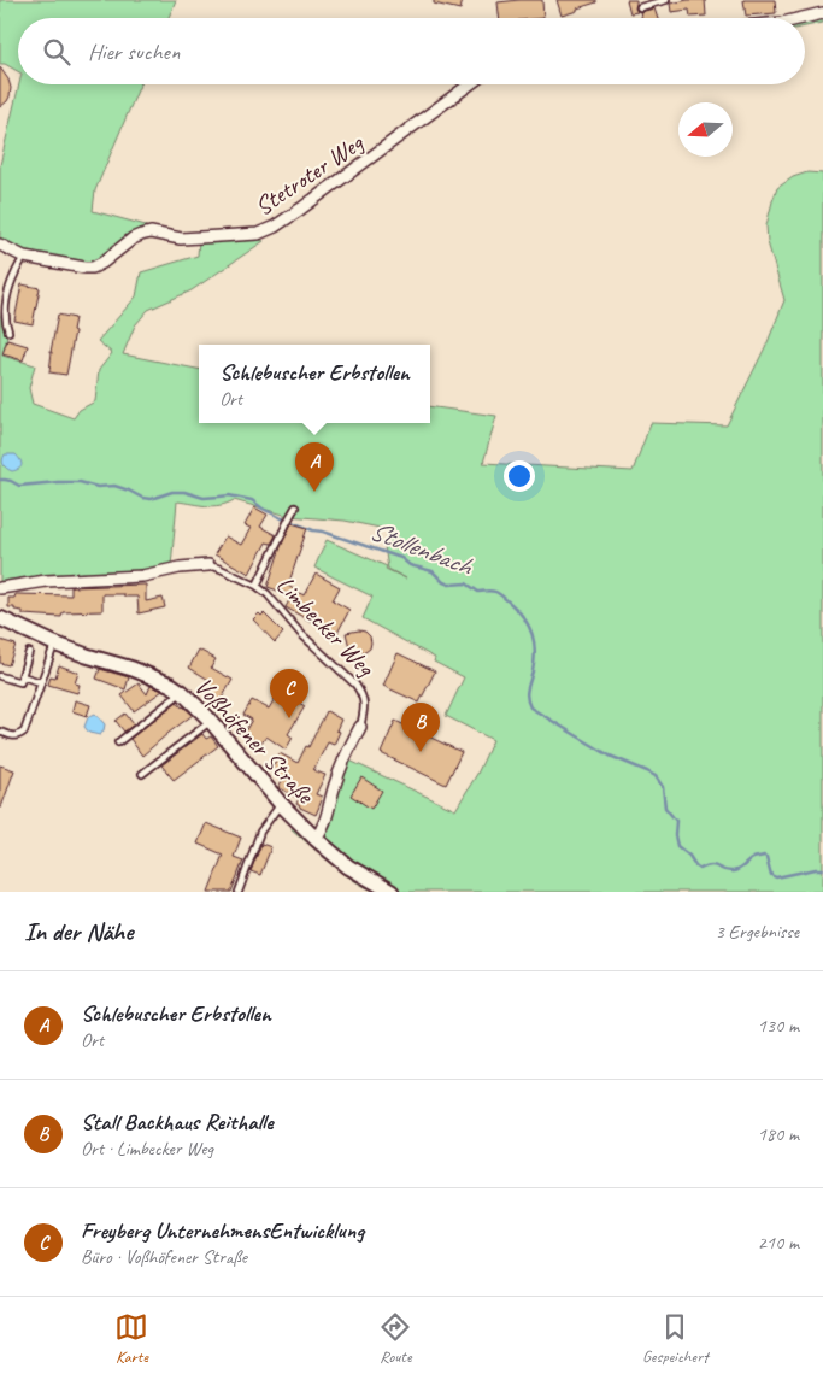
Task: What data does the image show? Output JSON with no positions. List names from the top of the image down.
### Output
{
  "streets": {
    "street": ["Stetroter Weg", "Limbecker Weg", "Voßhöfener Straße"]
  },
  "crossings": [
    ["Limbecker Weg", "Voßhöfener Straße"]
  ],
  "water": ["Stollenbach"],
  "north": "left",
  "page": {
    "search": "Hier suchen",
    "popup": ["Schlebuscher Erbstollen", "Ort"],
    "pins": ["A", "C", "B"],
    "heading": ["In der Nähe", "3 Ergebnisse"],
    "list": [
      {
        "mark": "A",
        "name": "Schlebuscher Erbstollen",
        "note": "Ort",
        "value": "130 m"
      },
      {
        "mark": "B",
        "name": "Stall Backhaus Reithalle",
        "note": "Ort · Limbecker Weg",
        "value": "180 m"
      },
      {
        "mark": "C",
        "name": "Freyberg UnternehmensEntwicklung",
        "note": "Büro · Voßhöfener Straße",
        "value": "210 m"
      }
    ],
    "nav": ["Karte", "Route", "Gespeichert"]
  }
}
